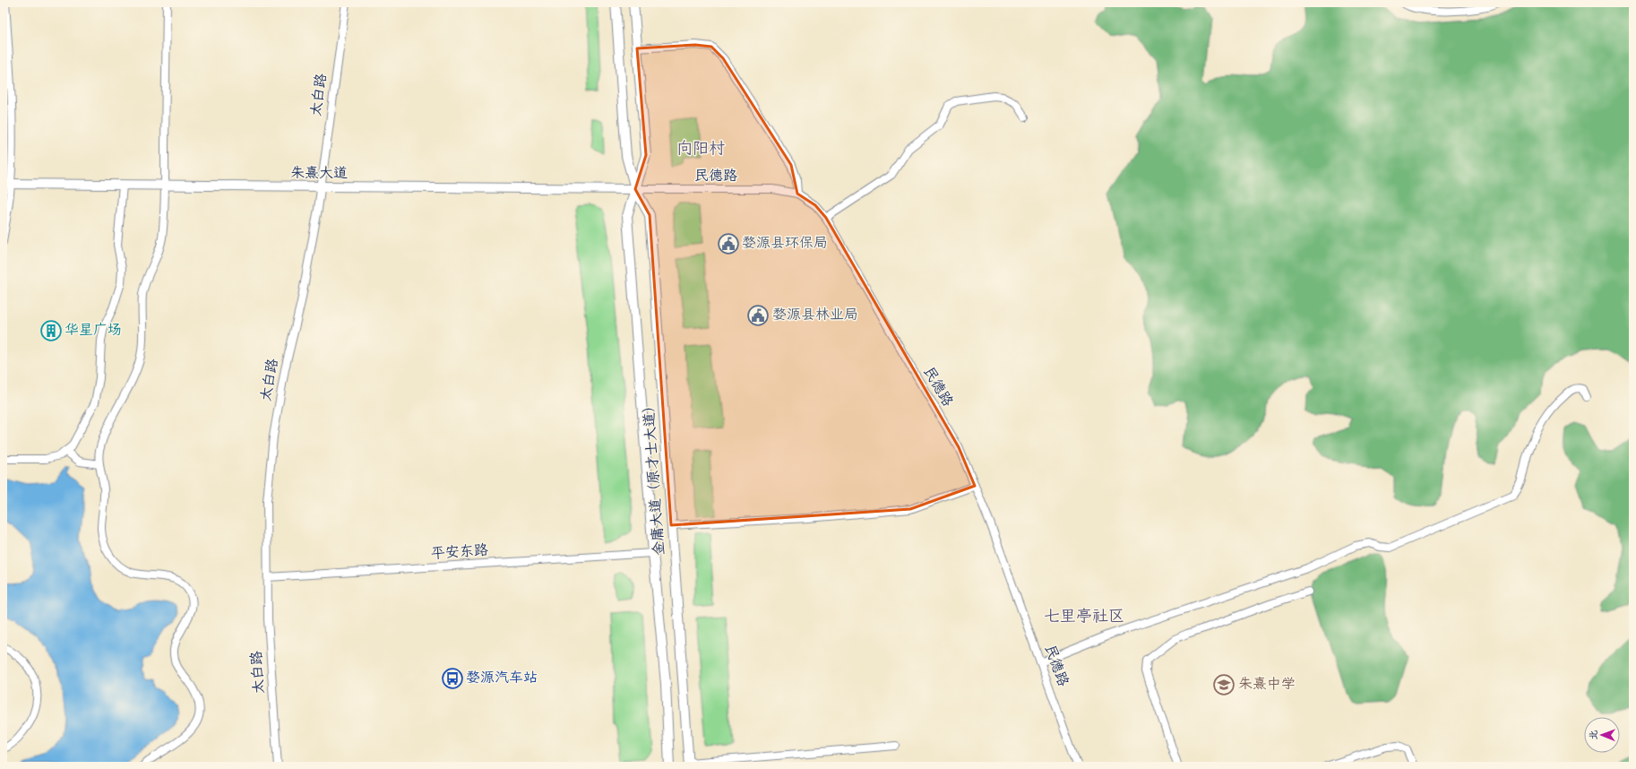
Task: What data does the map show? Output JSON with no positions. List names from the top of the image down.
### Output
{
  "streets": {
    "main road": ["朱熹大道", "金庸大道（原才士大道）"],
    "street": ["太白路", "民德路", "平安东路"]
  },
  "crossings": [
    ["太白路", "朱熹大道"],
    ["太白路", "平安东路"],
    ["朱熹大道", "民德路"],
    ["朱熹大道", "金庸大道（原才士大道）"],
    ["民德路", "金庸大道（原才士大道）"],
    ["金庸大道（原才士大道）", "平安东路"]
  ],
  "districts": ["向阳村", "七里亭社区"],
  "places": {
    "public building": ["婺源县环保局", "婺源县林业局"],
    "building": ["华星广场"],
    "bus stop": ["婺源汽车站"],
    "school or university": ["朱熹中学"]
  },
  "north": "left"
}
